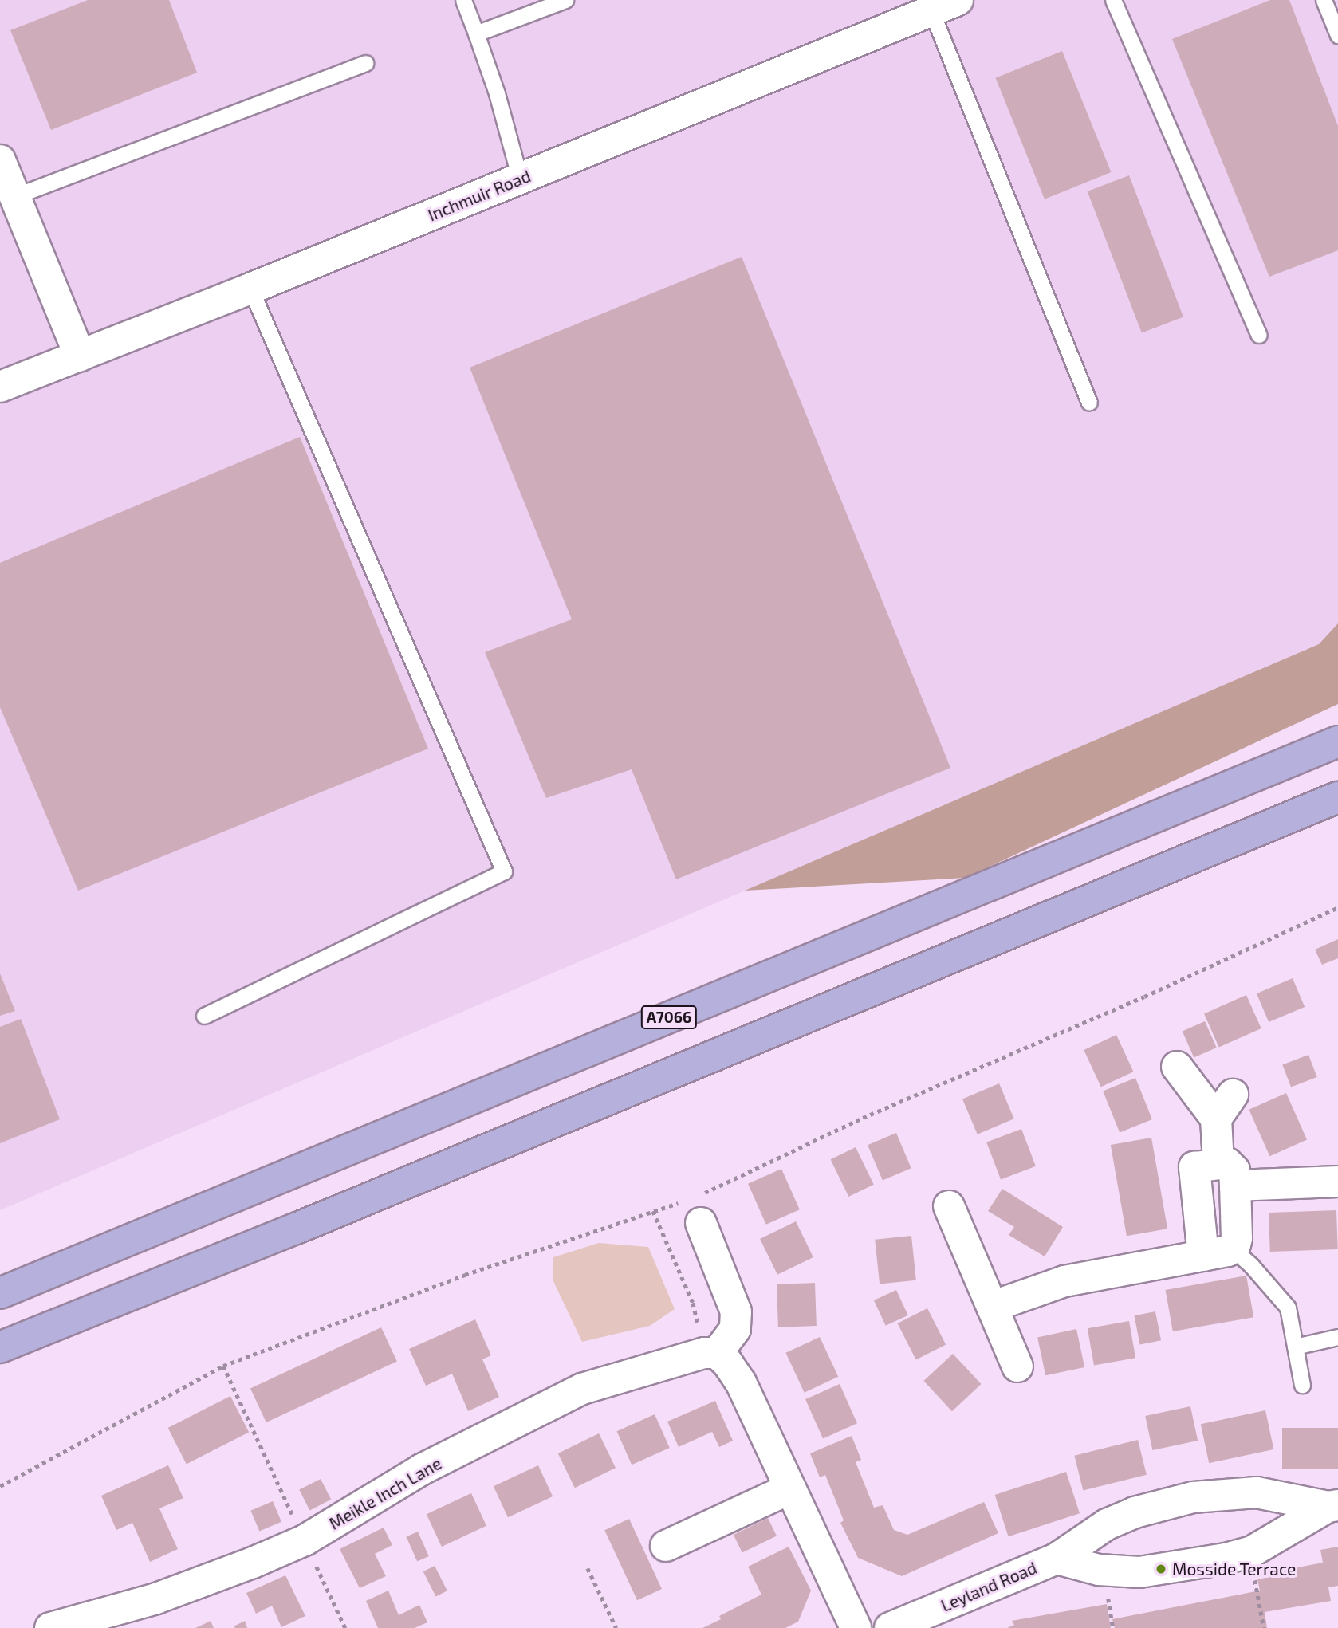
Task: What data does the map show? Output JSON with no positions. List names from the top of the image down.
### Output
{
  "streets": {
    "main road": ["A7066"],
    "street": ["Inchmuir Road", "Meikle Inch Lane", "Leyland Road"]
  },
  "places": ["Mosside Terrace"]
}
